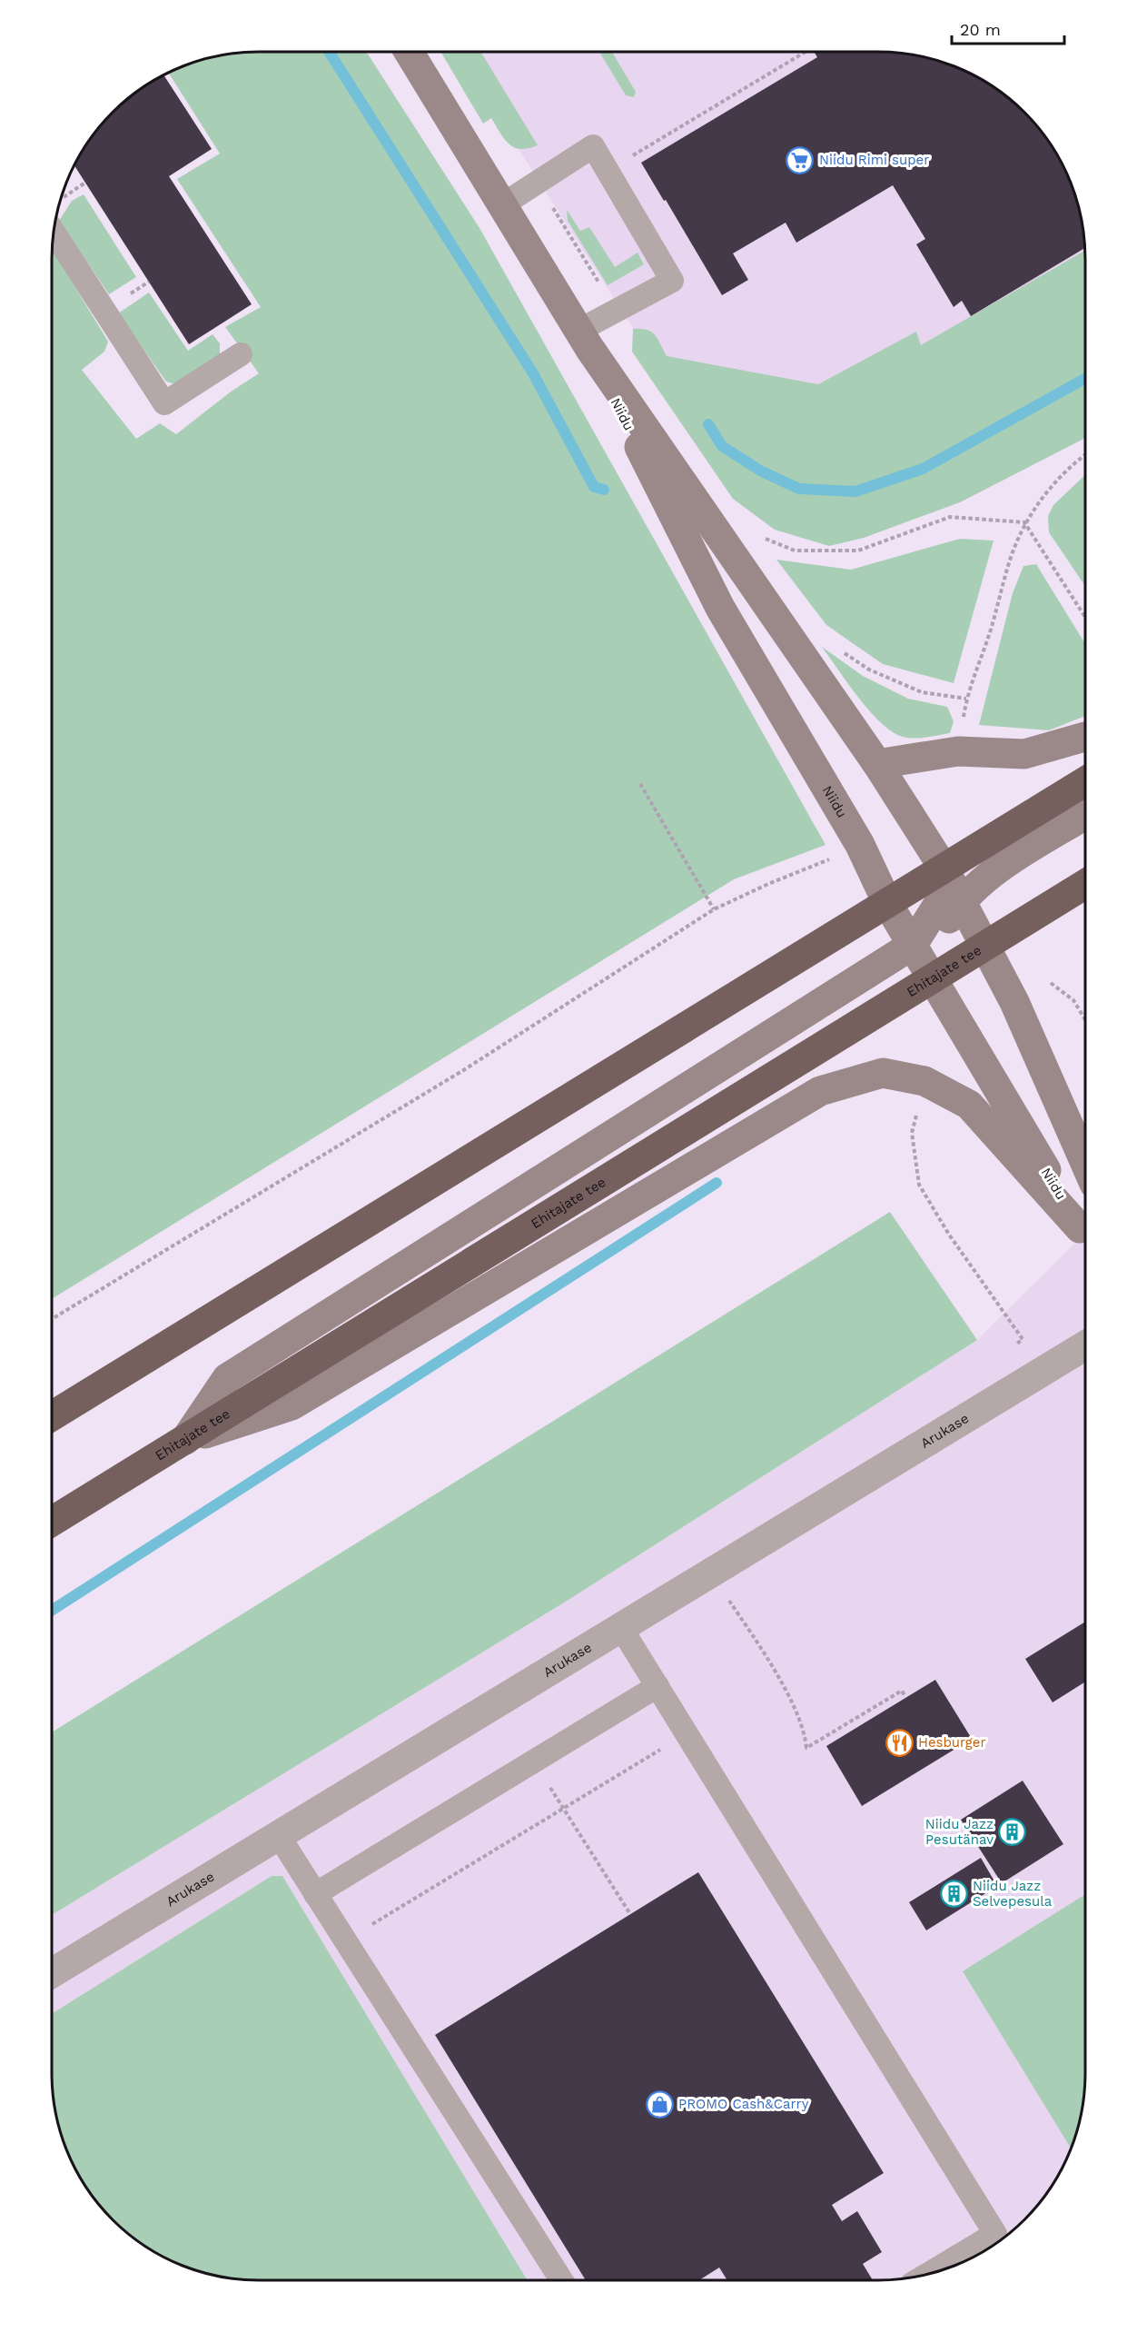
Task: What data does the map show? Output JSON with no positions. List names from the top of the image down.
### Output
{
  "streets": {
    "highway": ["Ehitajate tee"],
    "street": ["Niidu", "Arukase"]
  },
  "crossings": [
    ["Niidu", "Ehitajate tee"]
  ],
  "places": {
    "supermarket": ["Niidu Rimi super"],
    "restaurant": ["Hesburger"],
    "building": ["Niidu Jazz Pesutänav", "Niidu Jazz Selvepesula"],
    "shop": ["PROMO Cash&Carry"]
  },
  "scale_bar": "20 m"
}
